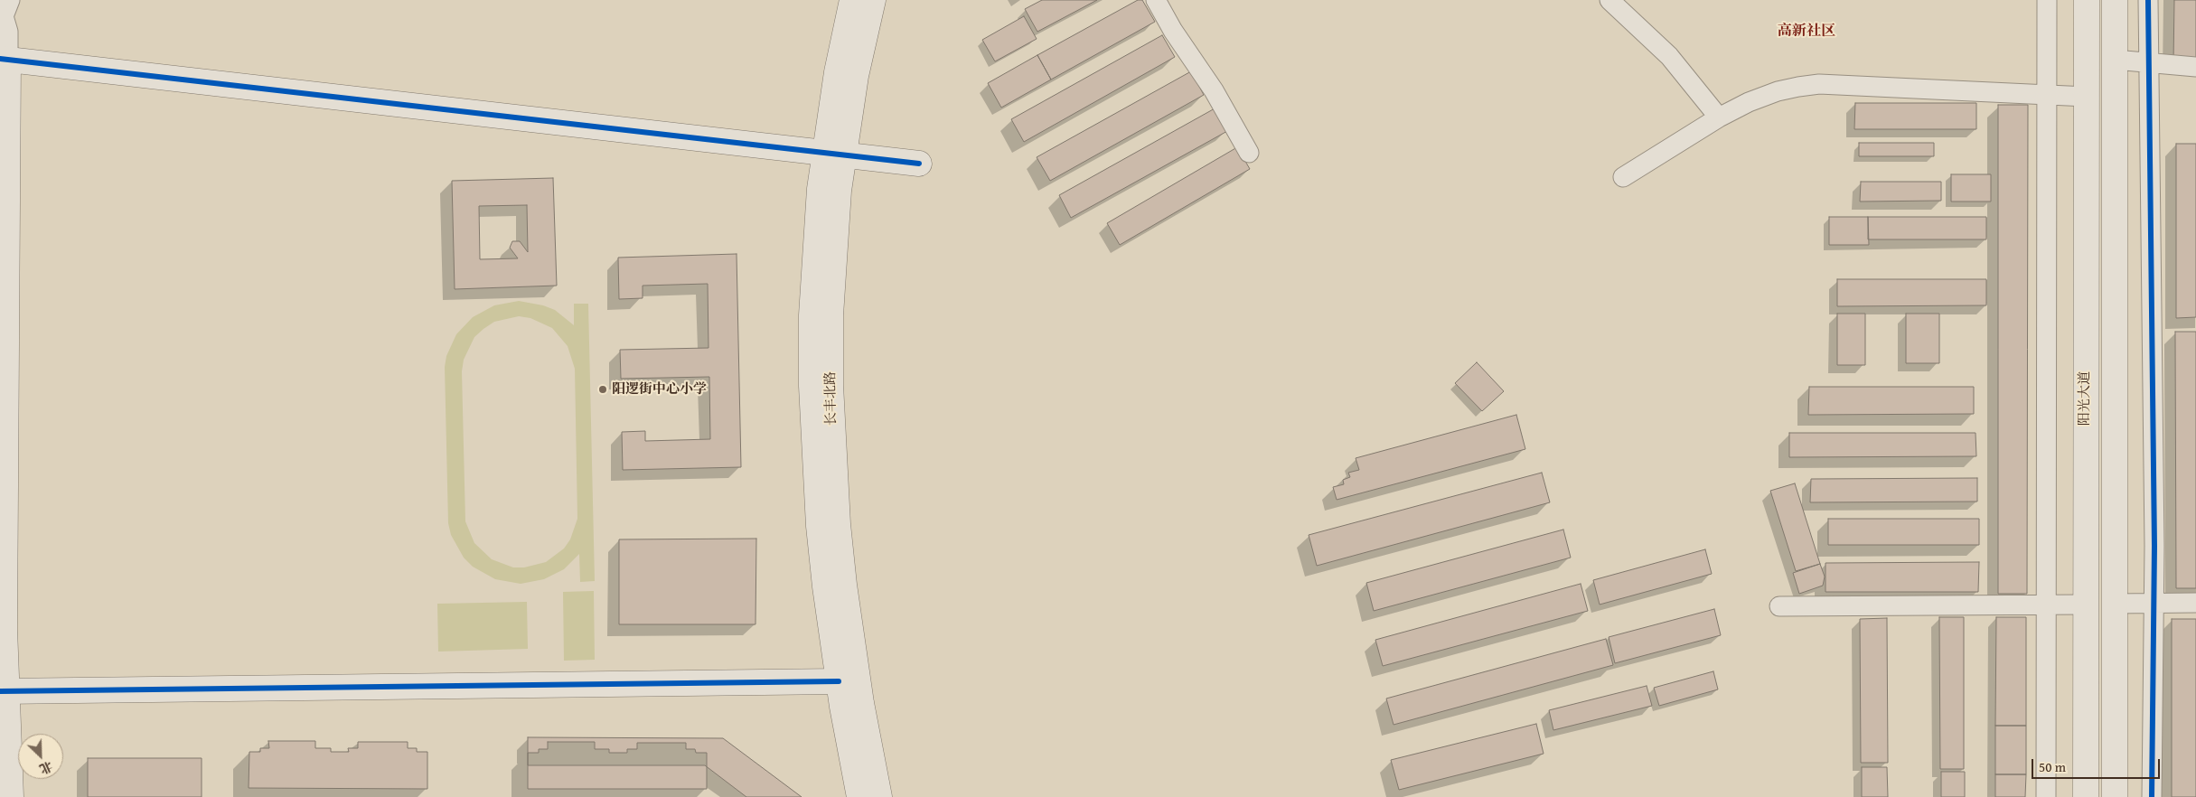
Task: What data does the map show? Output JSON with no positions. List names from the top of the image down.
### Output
{
  "streets": {
    "street": ["长丰北路", "阳光大道"]
  },
  "districts": ["高新社区"],
  "places": ["阳逻街中心小学"],
  "scale_bar": "50 m",
  "north": "bottom right"
}
